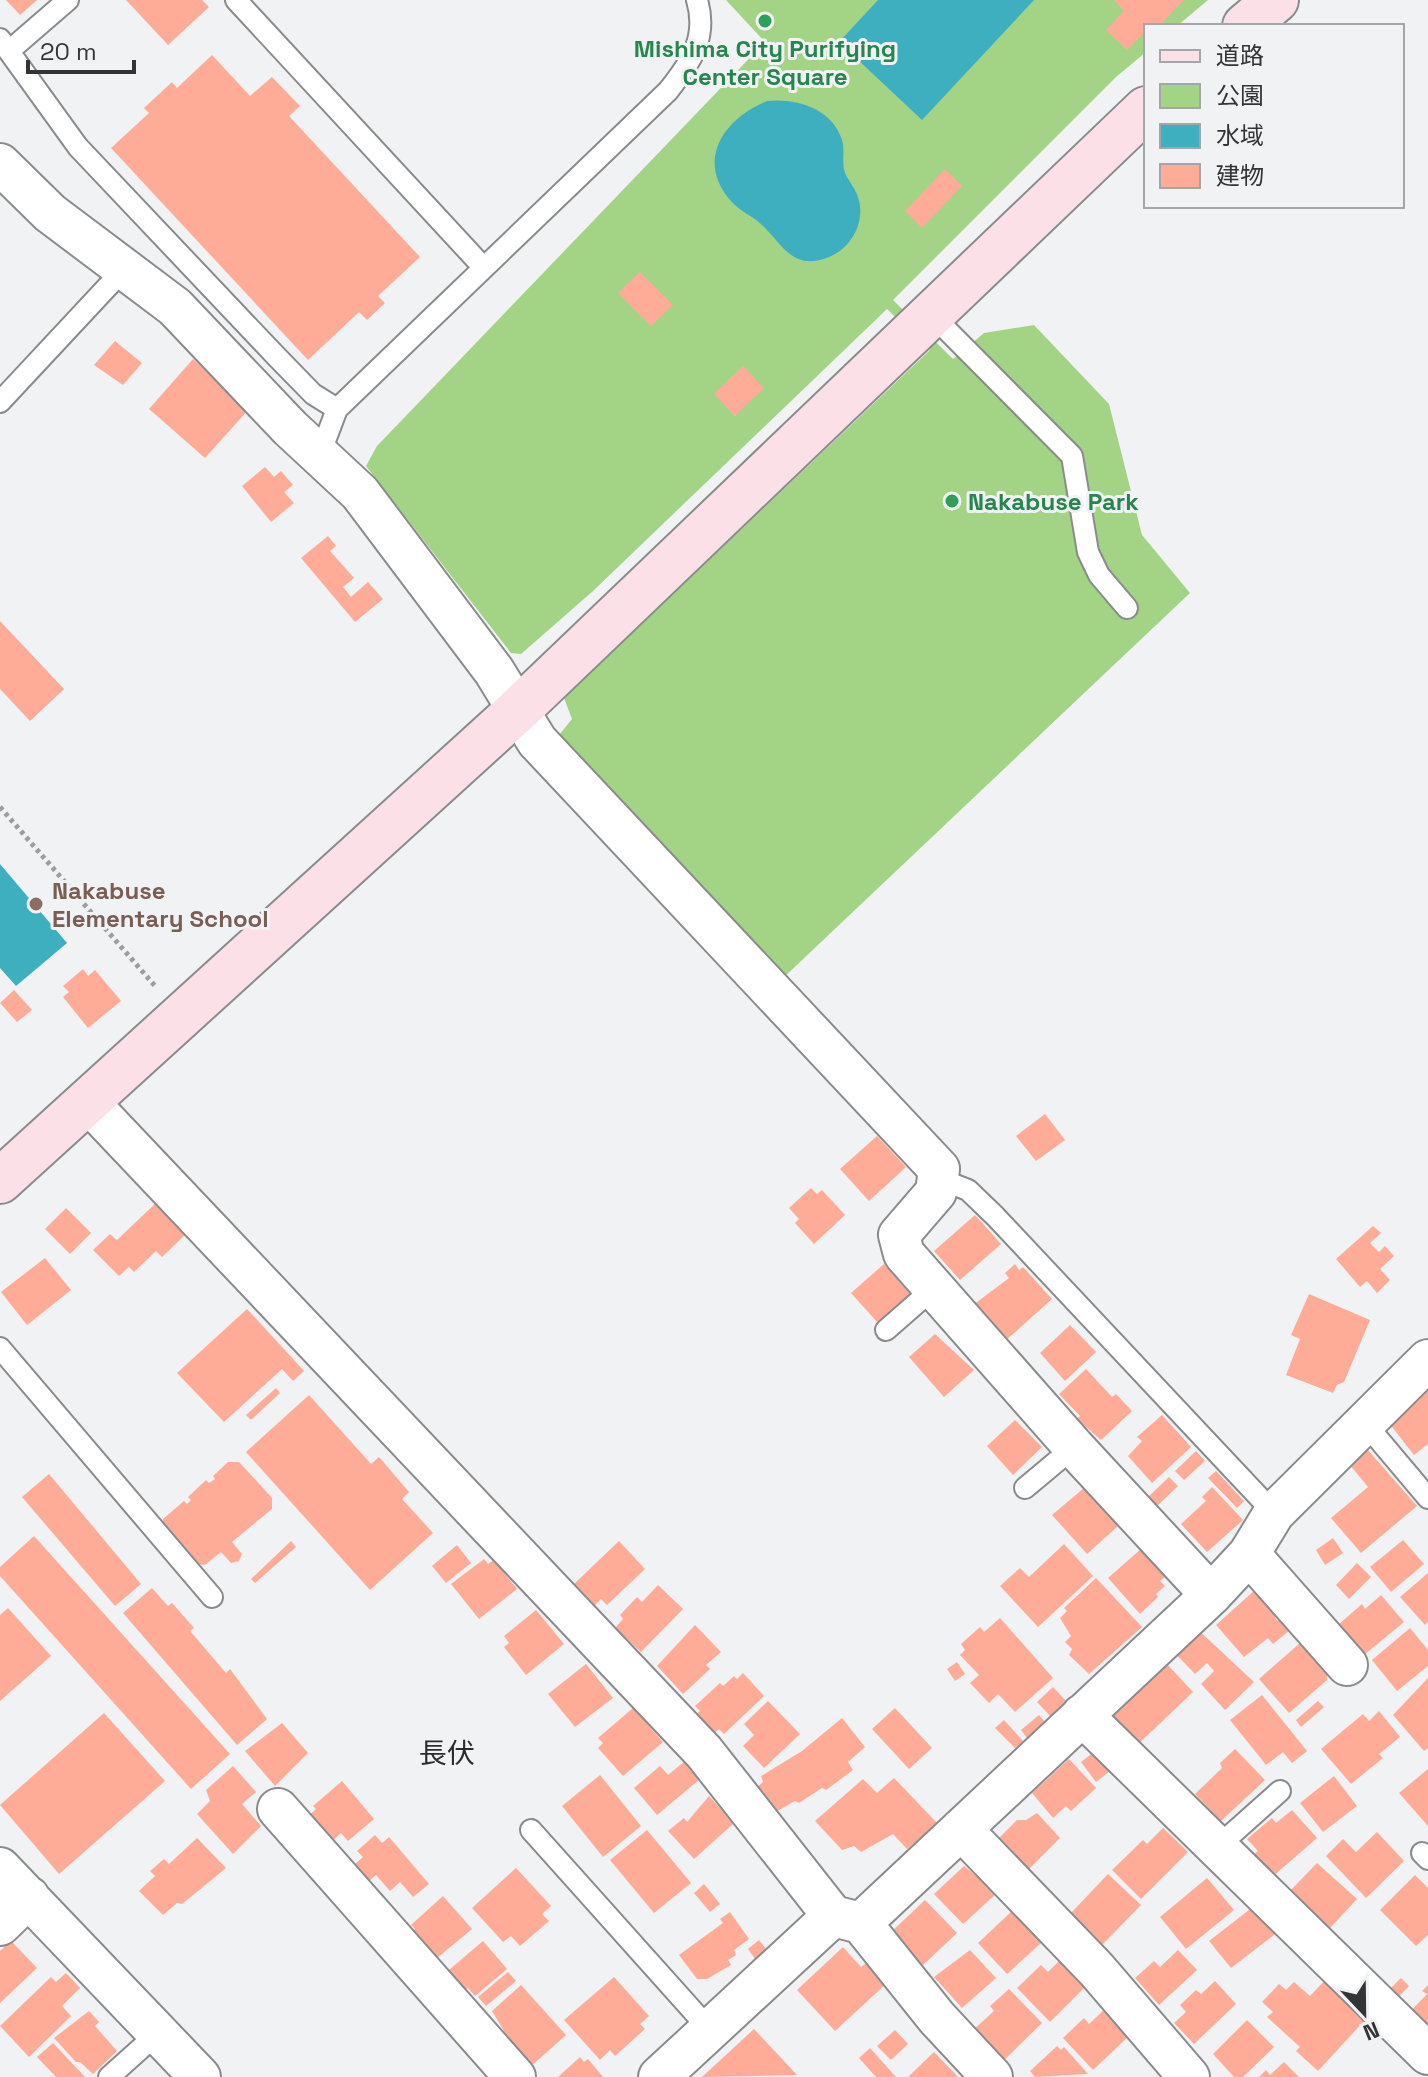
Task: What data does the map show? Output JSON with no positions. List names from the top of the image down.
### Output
{
  "districts": ["長伏"],
  "places": ["Mishima City Purifying Center Square", "Nakabuse Park", "Nakabuse Elementary School"],
  "legend": [
    "道路",
    "公園",
    "水域",
    "建物"
  ],
  "scale_bar": "20 m",
  "north": "bottom"
}
